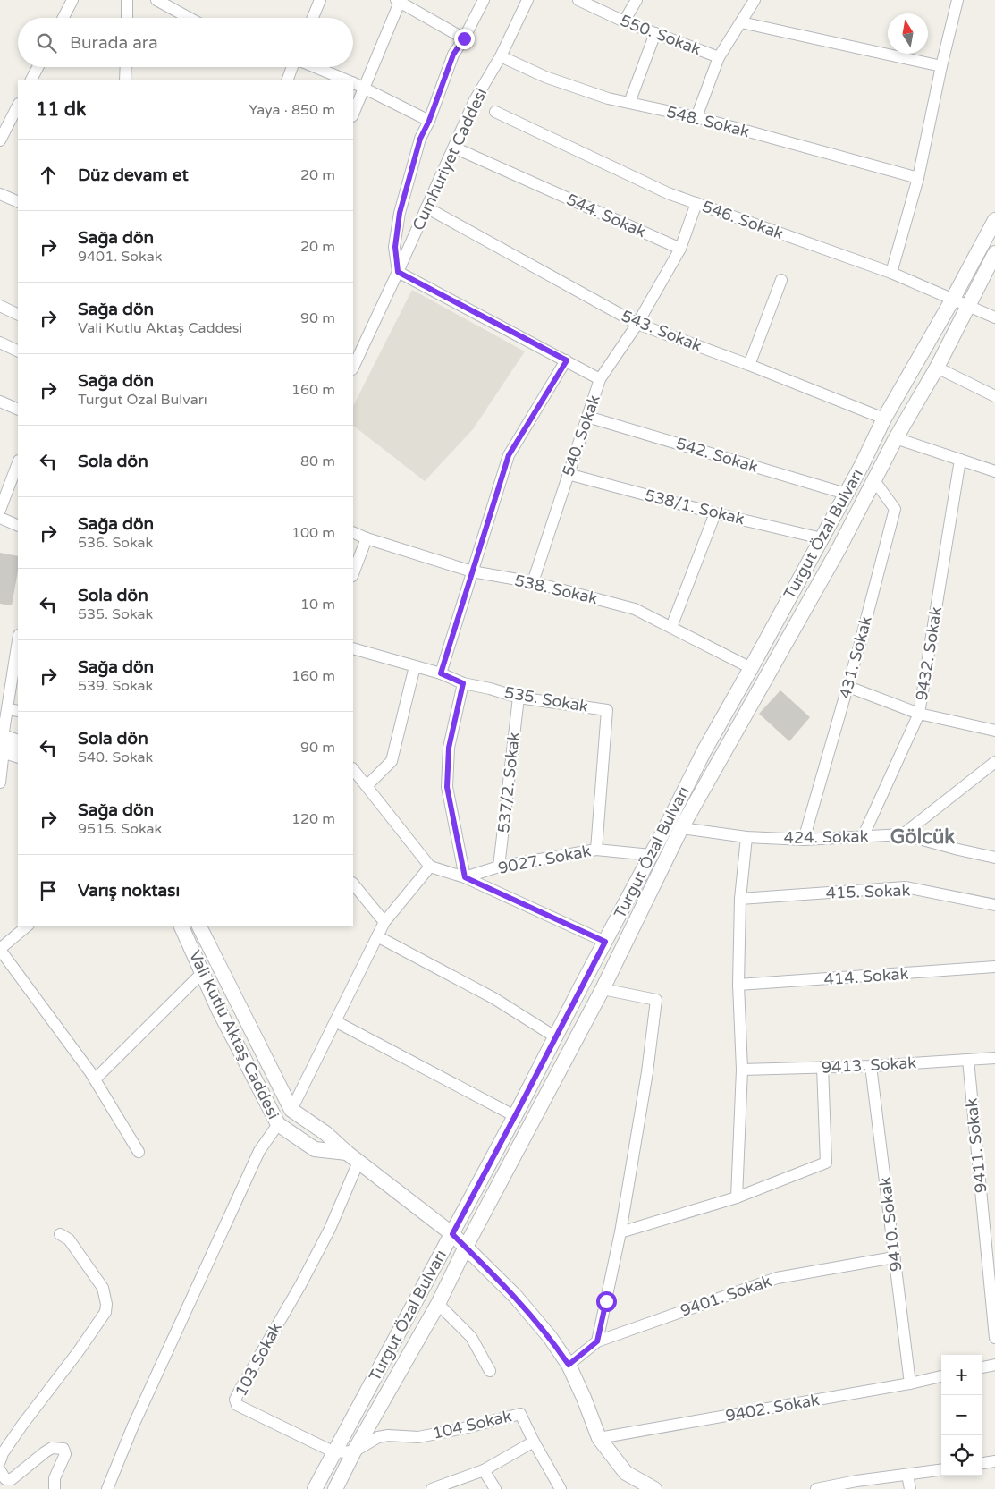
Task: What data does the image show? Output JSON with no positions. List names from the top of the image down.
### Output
{
  "streets": {
    "street": [
      "550. Sokak",
      "548. Sokak",
      "Cumhuriyet Caddesi",
      "544. Sokak",
      "546. Sokak",
      "543. Sokak",
      "540. Sokak",
      "542. Sokak",
      "538/1. Sokak",
      "Turgut Özal Bulvarı",
      "538. Sokak",
      "9432. Sokak",
      "431. Sokak",
      "535. Sokak",
      "537/2. Sokak",
      "424. Sokak",
      "9027. Sokak",
      "415. Sokak",
      "414. Sokak",
      "Vali Kutlu Aktaş Caddesi",
      "9413. Sokak",
      "9411. Sokak",
      "9410. Sokak",
      "9401. Sokak",
      "103 Sokak",
      "9402. Sokak",
      "104 Sokak"
    ]
  },
  "crossings": [
    ["548. Sokak", "Cumhuriyet Caddesi"],
    ["Cumhuriyet Caddesi", "544. Sokak"],
    ["Cumhuriyet Caddesi", "543. Sokak"],
    ["Cumhuriyet Caddesi", "540. Sokak"],
    ["546. Sokak", "Turgut Özal Bulvarı"],
    ["543. Sokak", "Turgut Özal Bulvarı"],
    ["540. Sokak", "542. Sokak"],
    ["540. Sokak", "538/1. Sokak"],
    ["540. Sokak", "538. Sokak"],
    ["542. Sokak", "Turgut Özal Bulvarı"],
    ["538/1. Sokak", "Turgut Özal Bulvarı"],
    ["Turgut Özal Bulvarı", "538. Sokak"],
    ["Turgut Özal Bulvarı", "431. Sokak"],
    ["Turgut Özal Bulvarı", "424. Sokak"],
    ["Turgut Özal Bulvarı", "9027. Sokak"],
    ["Turgut Özal Bulvarı", "Vali Kutlu Aktaş Caddesi"],
    ["Turgut Özal Bulvarı", "103 Sokak"],
    ["9432. Sokak", "424. Sokak"],
    ["431. Sokak", "424. Sokak"],
    ["535. Sokak", "537/2. Sokak"],
    ["535. Sokak", "9027. Sokak"],
    ["537/2. Sokak", "9027. Sokak"],
    ["Vali Kutlu Aktaş Caddesi", "9401. Sokak"],
    ["Vali Kutlu Aktaş Caddesi", "103 Sokak"],
    ["Vali Kutlu Aktaş Caddesi", "9402. Sokak"],
    ["9413. Sokak", "9411. Sokak"],
    ["9413. Sokak", "9410. Sokak"],
    ["9410. Sokak", "9401. Sokak"],
    ["9410. Sokak", "9402. Sokak"],
    ["103 Sokak", "104 Sokak"]
  ],
  "districts": ["Gölcük"],
  "north": "top",
  "page": {
    "search": "Burada ara",
    "heading": ["11 dk", "Yaya · 850 m"],
    "list": [
      ["Düz devam et", "20 m"],
      ["Sağa dön", "9401. Sokak", "20 m"],
      ["Sağa dön", "Vali Kutlu Aktaş Caddesi", "90 m"],
      ["Sağa dön", "Turgut Özal Bulvarı", "160 m"],
      ["Sola dön", "80 m"],
      ["Sağa dön", "536. Sokak", "100 m"],
      ["Sola dön", "535. Sokak", "10 m"],
      ["Sağa dön", "539. Sokak", "160 m"],
      ["Sola dön", "540. Sokak", "90 m"],
      ["Sağa dön", "9515. Sokak", "120 m"],
      "Varış noktası"
    ],
    "map_buttons": ["+", "−"]
  }
}
